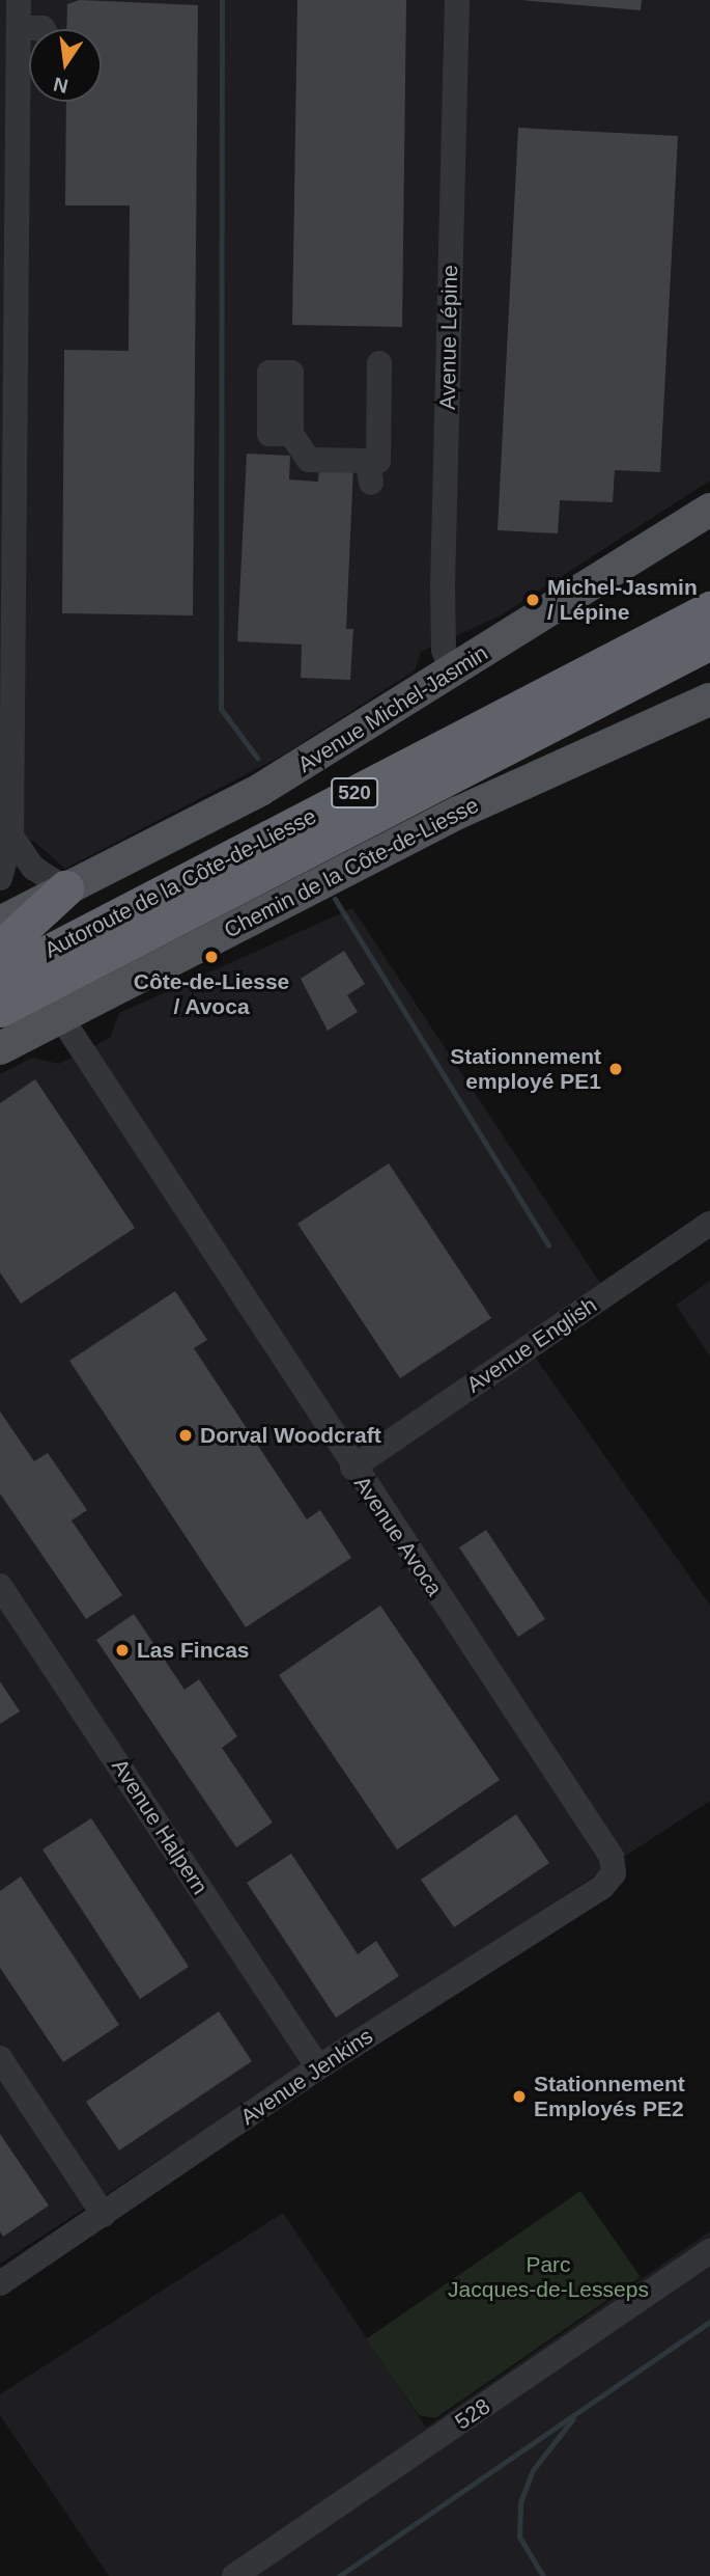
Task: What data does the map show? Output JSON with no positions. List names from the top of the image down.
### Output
{
  "streets": {
    "highway": ["520", "Autoroute de la Côte-de-Liesse"],
    "main road": ["Avenue Michel-Jasmin", "Chemin de la Côte-de-Liesse"],
    "street": [
      "Avenue Lépine",
      "Avenue English",
      "Avenue Avoca",
      "Avenue Halpern",
      "Avenue Jenkins",
      "528"
    ]
  },
  "crossings": [
    ["Avenue Lépine", "Avenue Michel-Jasmin"],
    ["Chemin de la Côte-de-Liesse", "Avenue Avoca"],
    ["Avenue English", "Avenue Avoca"],
    ["Avenue Avoca", "Avenue Jenkins"],
    ["Avenue Halpern", "Avenue Jenkins"]
  ],
  "parks": ["Parc Jacques-de-Lesseps"],
  "places": [
    "Michel-Jasmin / Lépine",
    "Côte-de-Liesse / Avoca",
    "Stationnement employé PE1",
    "Dorval Woodcraft",
    "Las Fincas",
    "Stationnement Employés PE2"
  ],
  "north": "bottom"
}
